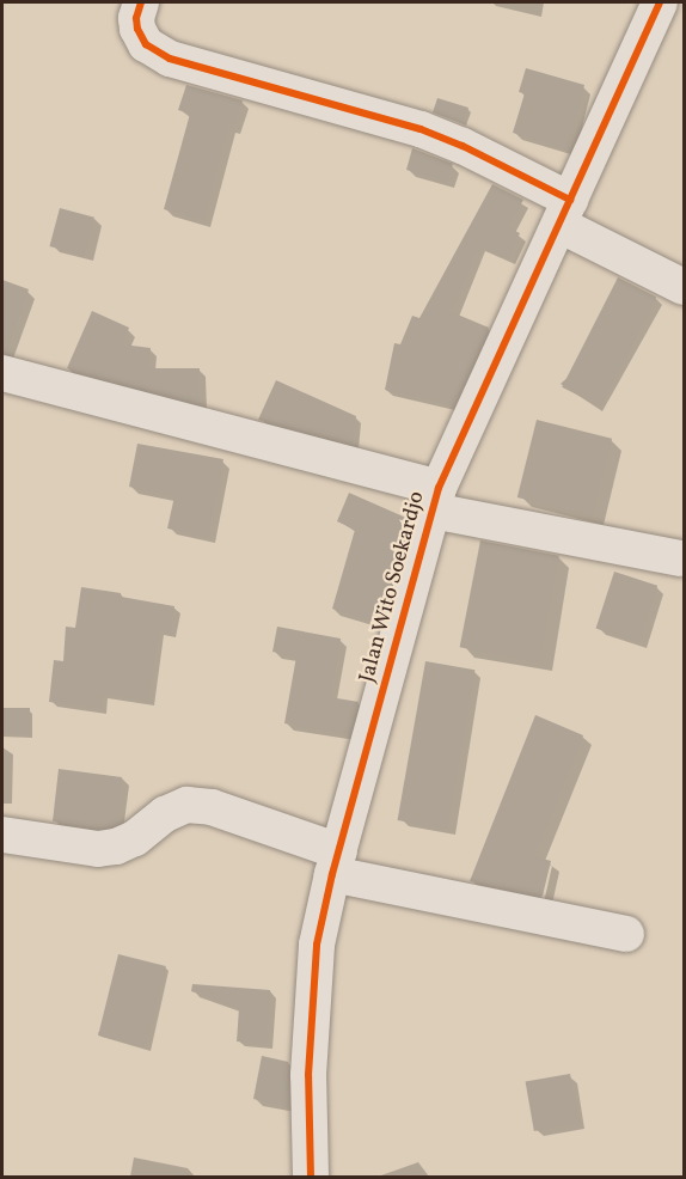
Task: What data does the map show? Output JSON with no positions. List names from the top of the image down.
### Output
{
  "streets": {
    "street": ["Jalan Wito Soekardjo"]
  }
}
